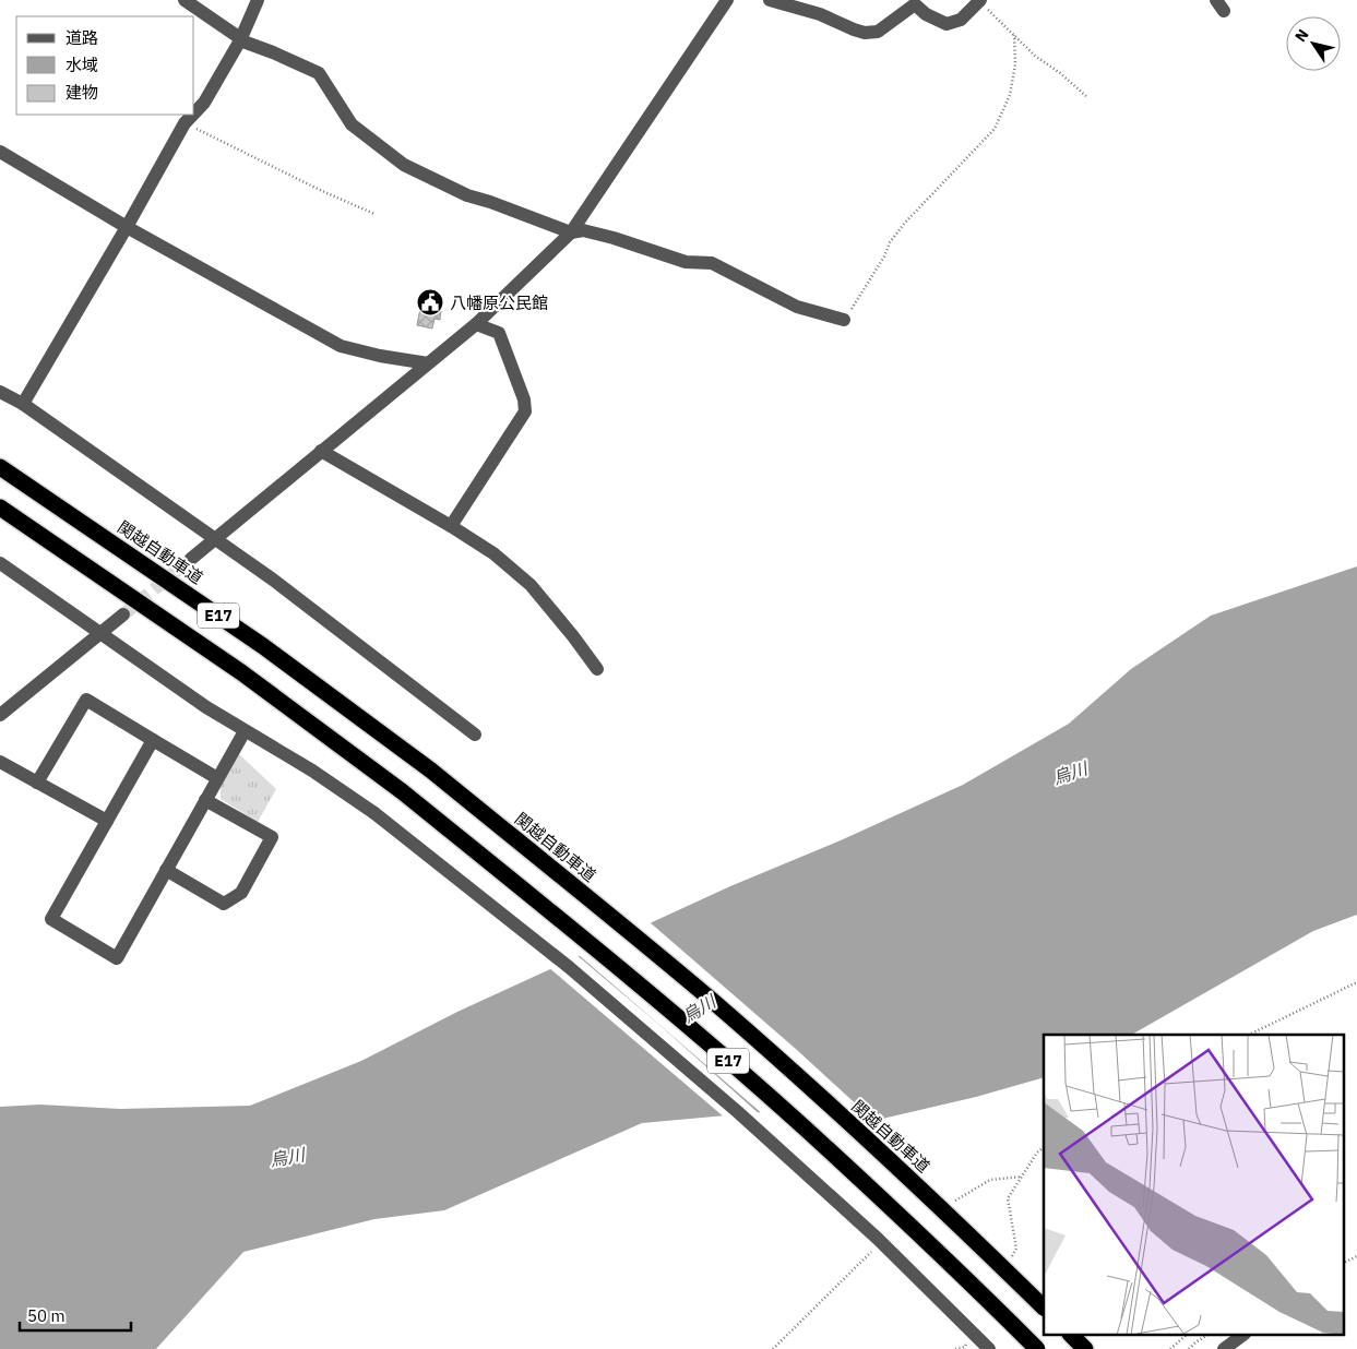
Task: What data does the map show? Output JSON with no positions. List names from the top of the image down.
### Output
{
  "streets": {
    "highway": ["関越自動車道", "E17"]
  },
  "water": ["烏川"],
  "places": {
    "public building": ["八幡原公民館"]
  },
  "legend": ["道路", "水域", "建物"],
  "scale_bar": "50 m",
  "north": "top left"
}
